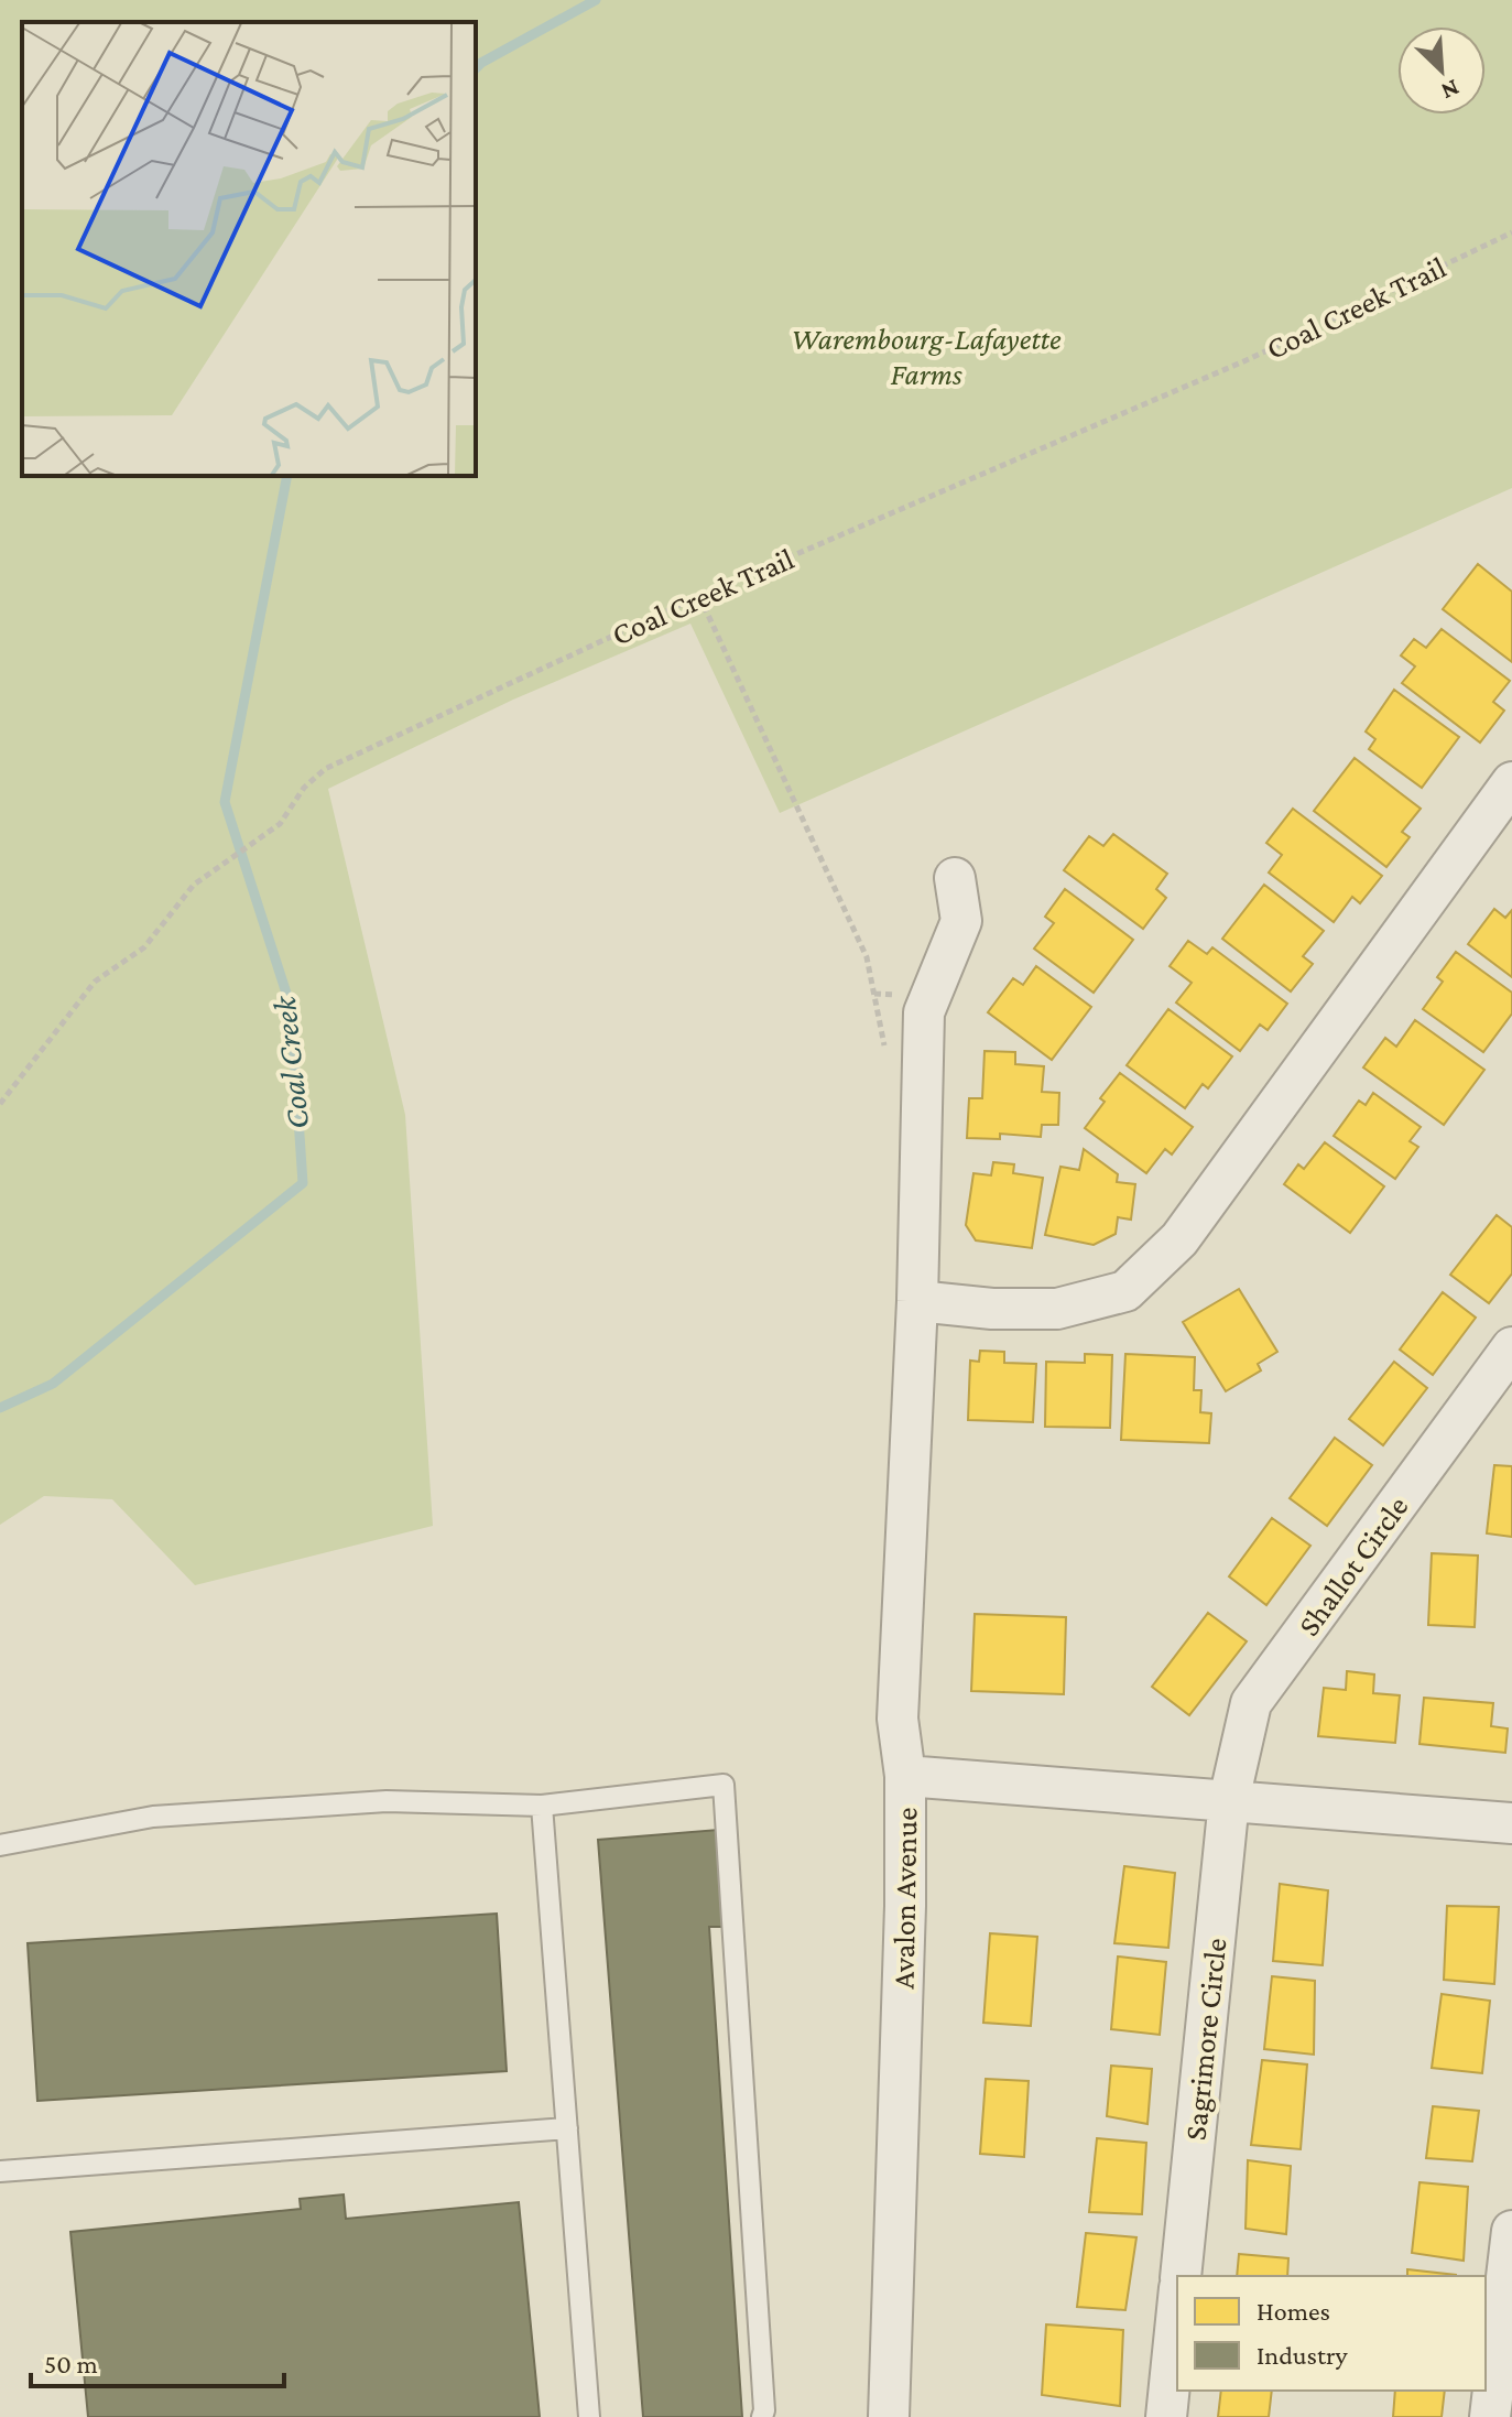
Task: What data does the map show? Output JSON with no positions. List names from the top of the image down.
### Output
{
  "streets": {
    "street": ["Shallot Circle", "Avalon Avenue", "Sagrimore Circle"],
    "path": ["Coal Creek Trail"]
  },
  "crossings": [
    ["Shallot Circle", "Avalon Avenue"],
    ["Shallot Circle", "Sagrimore Circle"],
    ["Avalon Avenue", "Sagrimore Circle"]
  ],
  "water": ["Coal Creek"],
  "parks": ["Warembourg-Lafayette Farms"],
  "legend": ["Homes", "Industry"],
  "scale_bar": "50 m",
  "north": "bottom right"
}
